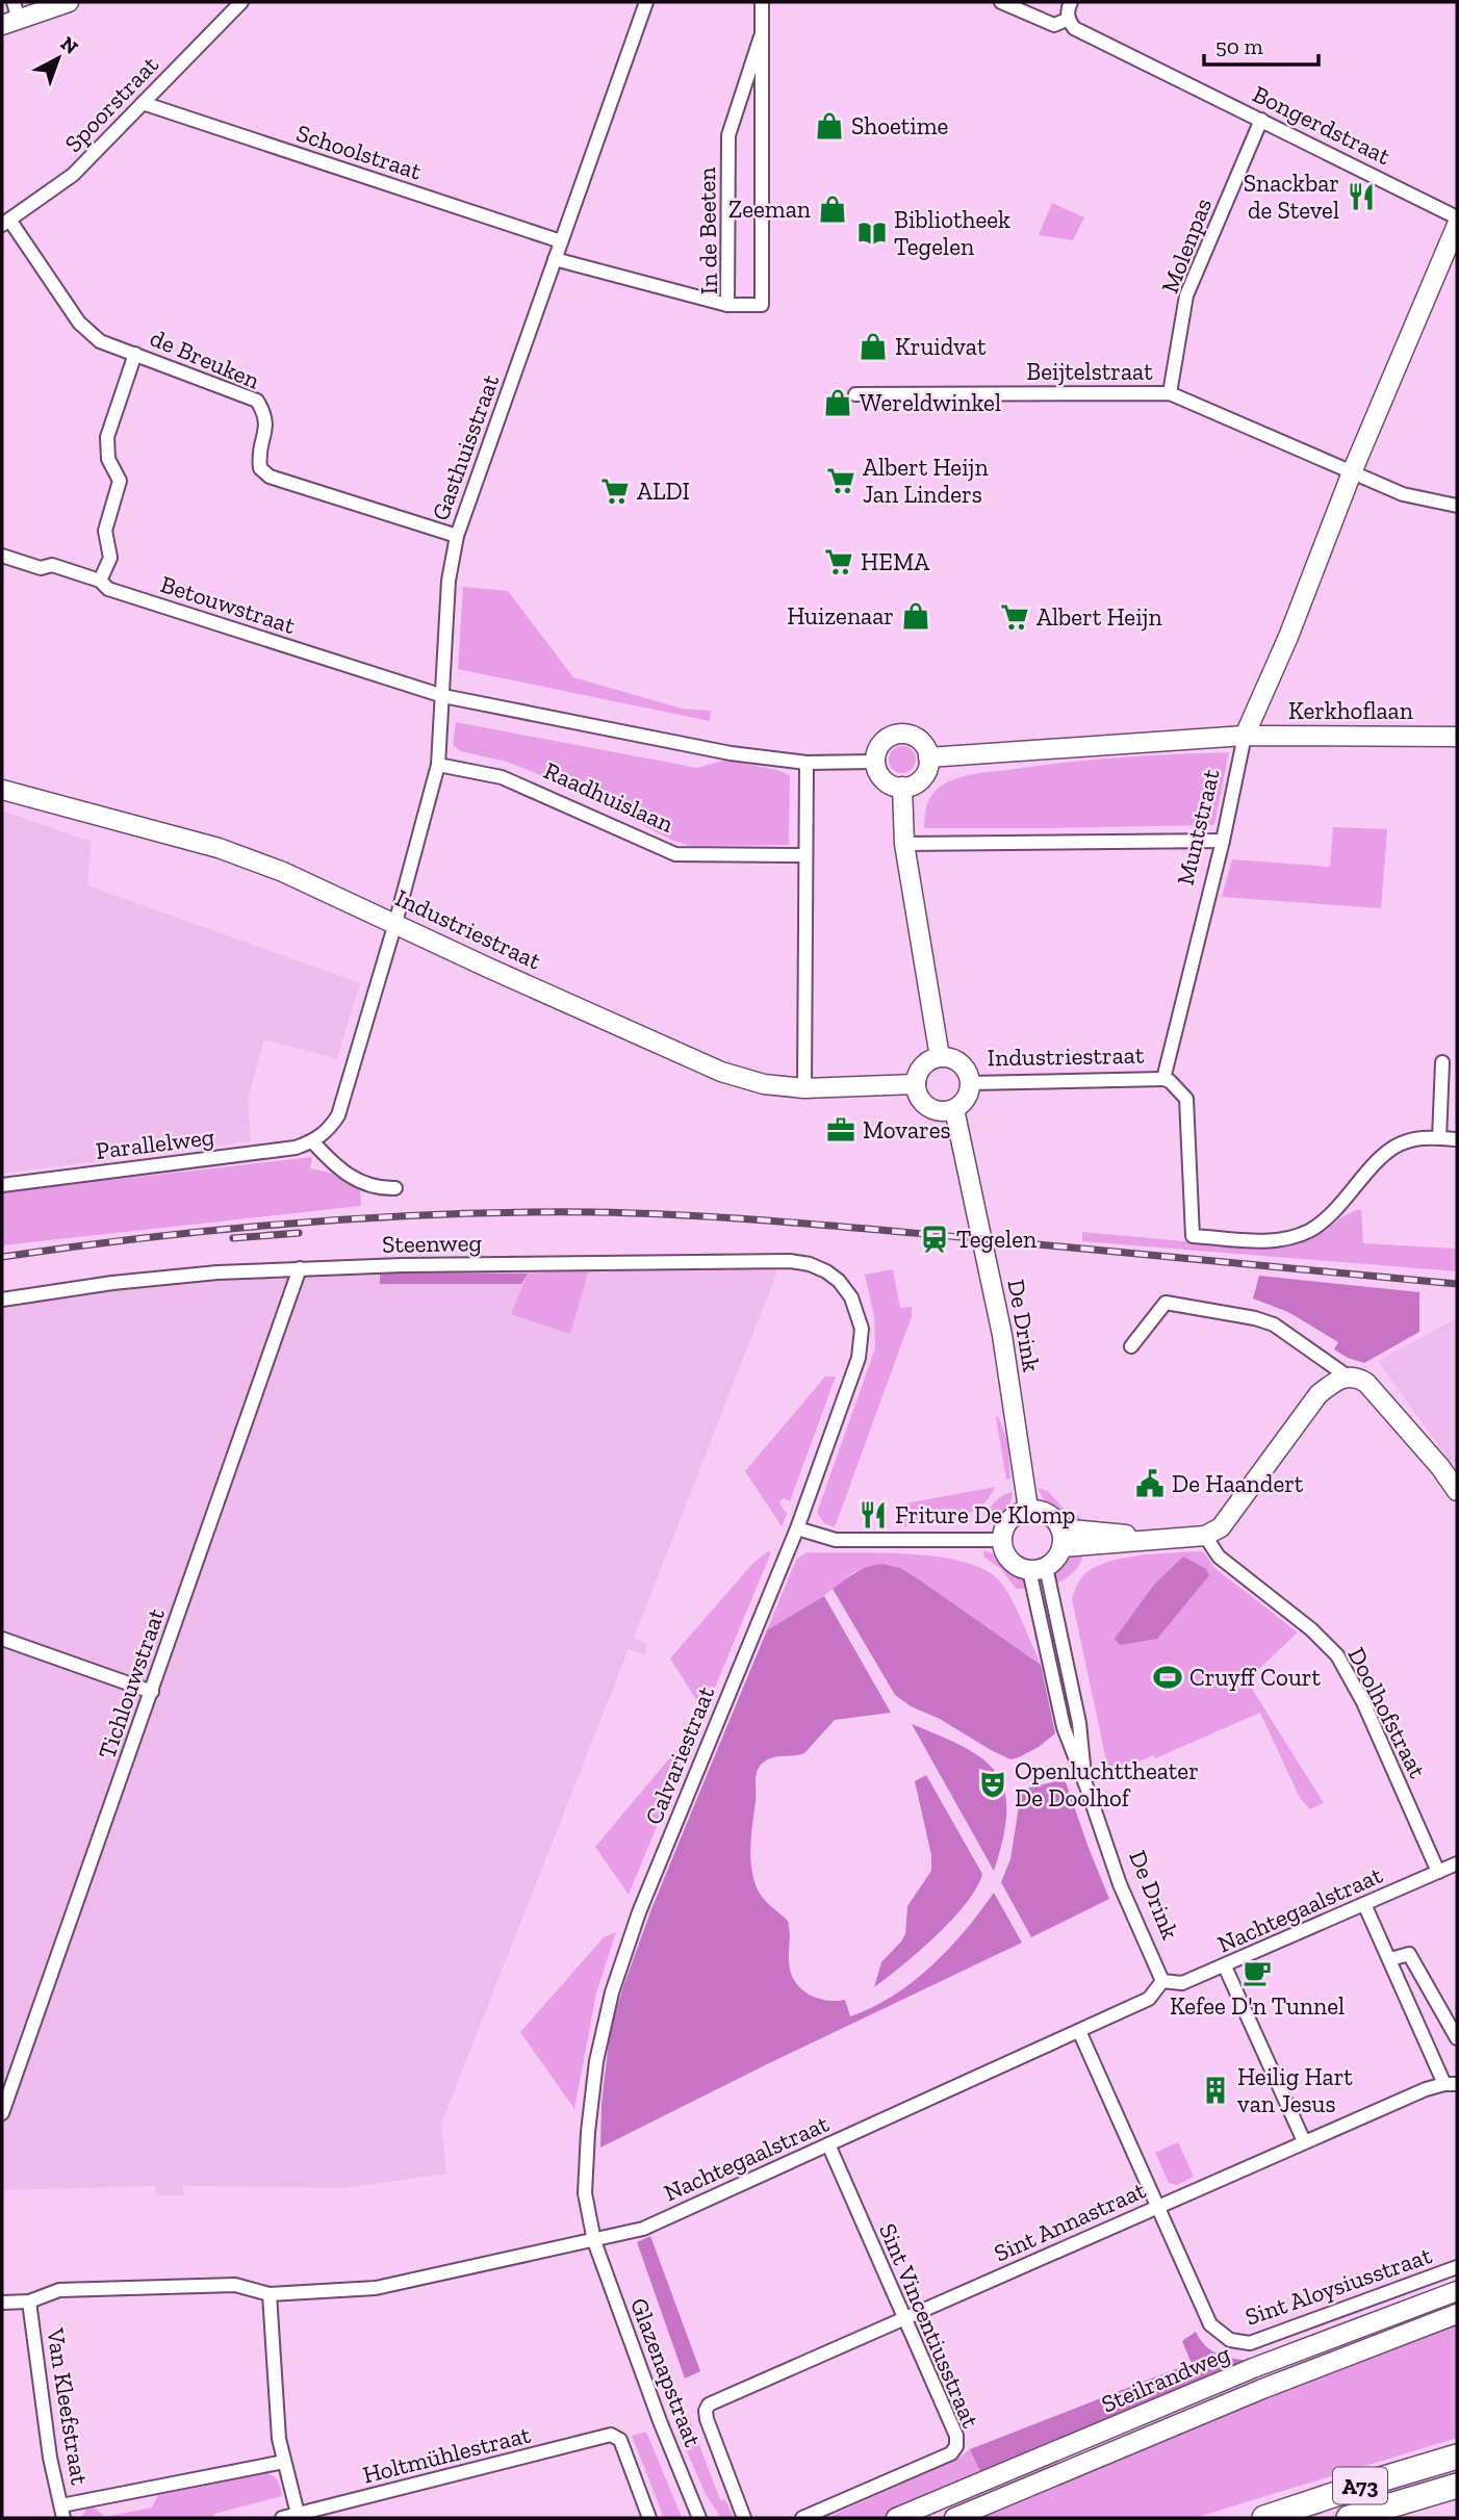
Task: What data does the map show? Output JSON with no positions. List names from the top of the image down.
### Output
{
  "streets": {
    "highway": ["A73"],
    "street": [
      "Spoorstraat",
      "Bongerdstraat",
      "Schoolstraat",
      "In de Beeten",
      "Molenpas",
      "de Breuken",
      "Beijtelstraat",
      "Gasthuisstraat",
      "Betouwstraat",
      "Kerkhoflaan",
      "Raadhuislaan",
      "Muntstraat",
      "Industriestraat",
      "Parallelweg",
      "Steenweg",
      "De Drink",
      "Tichlouwstraat",
      "Doolhofstraat",
      "Calvariestraat",
      "Nachtegaalstraat",
      "Sint Annastraat",
      "Sint Aloysiusstraat",
      "Sint Vincentiusstraat",
      "Glazenapstraat",
      "Steilrandweg",
      "Van Kleefstraat",
      "Holtmühlestraat"
    ]
  },
  "crossings": [
    ["Spoorstraat", "Schoolstraat"],
    ["Spoorstraat", "de Breuken"],
    ["Bongerdstraat", "Molenpas"],
    ["Schoolstraat", "Gasthuisstraat"],
    ["Molenpas", "Beijtelstraat"],
    ["de Breuken", "Gasthuisstraat"],
    ["Beijtelstraat", "Muntstraat"],
    ["Gasthuisstraat", "Betouwstraat"],
    ["Gasthuisstraat", "Raadhuislaan"],
    ["Gasthuisstraat", "Industriestraat"],
    ["Kerkhoflaan", "Muntstraat"],
    ["Muntstraat", "Industriestraat"],
    ["Industriestraat", "De Drink"],
    ["Steenweg", "Tichlouwstraat"],
    ["Steenweg", "Calvariestraat"],
    ["De Drink", "Nachtegaalstraat"],
    ["Doolhofstraat", "Nachtegaalstraat"],
    ["Calvariestraat", "Nachtegaalstraat"],
    ["Calvariestraat", "Glazenapstraat"],
    ["Nachtegaalstraat", "Sint Aloysiusstraat"],
    ["Nachtegaalstraat", "Sint Vincentiusstraat"],
    ["Nachtegaalstraat", "Glazenapstraat"],
    ["Nachtegaalstraat", "Van Kleefstraat"],
    ["Sint Annastraat", "Sint Aloysiusstraat"],
    ["Sint Annastraat", "Sint Vincentiusstraat"]
  ],
  "places": {
    "shop": [
      "Shoetime",
      "Zeeman",
      "Kruidvat",
      "Wereldwinkel",
      "Huizenaar"
    ],
    "restaurant": ["Snackbar de Stevel", "Friture De Klomp"],
    "library": ["Bibliotheek Tegelen"],
    "supermarket": [
      "Albert Heijn Jan Linders",
      "ALDI",
      "HEMA",
      "Albert Heijn"
    ],
    "office": ["Movares"],
    "station": ["Tegelen"],
    "public building": ["De Haandert"],
    "sports": ["Cruyff Court"],
    "theatre": ["Openluchttheater De Doolhof"],
    "cafe": ["Kefee D'n Tunnel"],
    "building": ["Heilig Hart van Jesus"]
  },
  "scale_bar": "50 m",
  "north": "top right"
}
